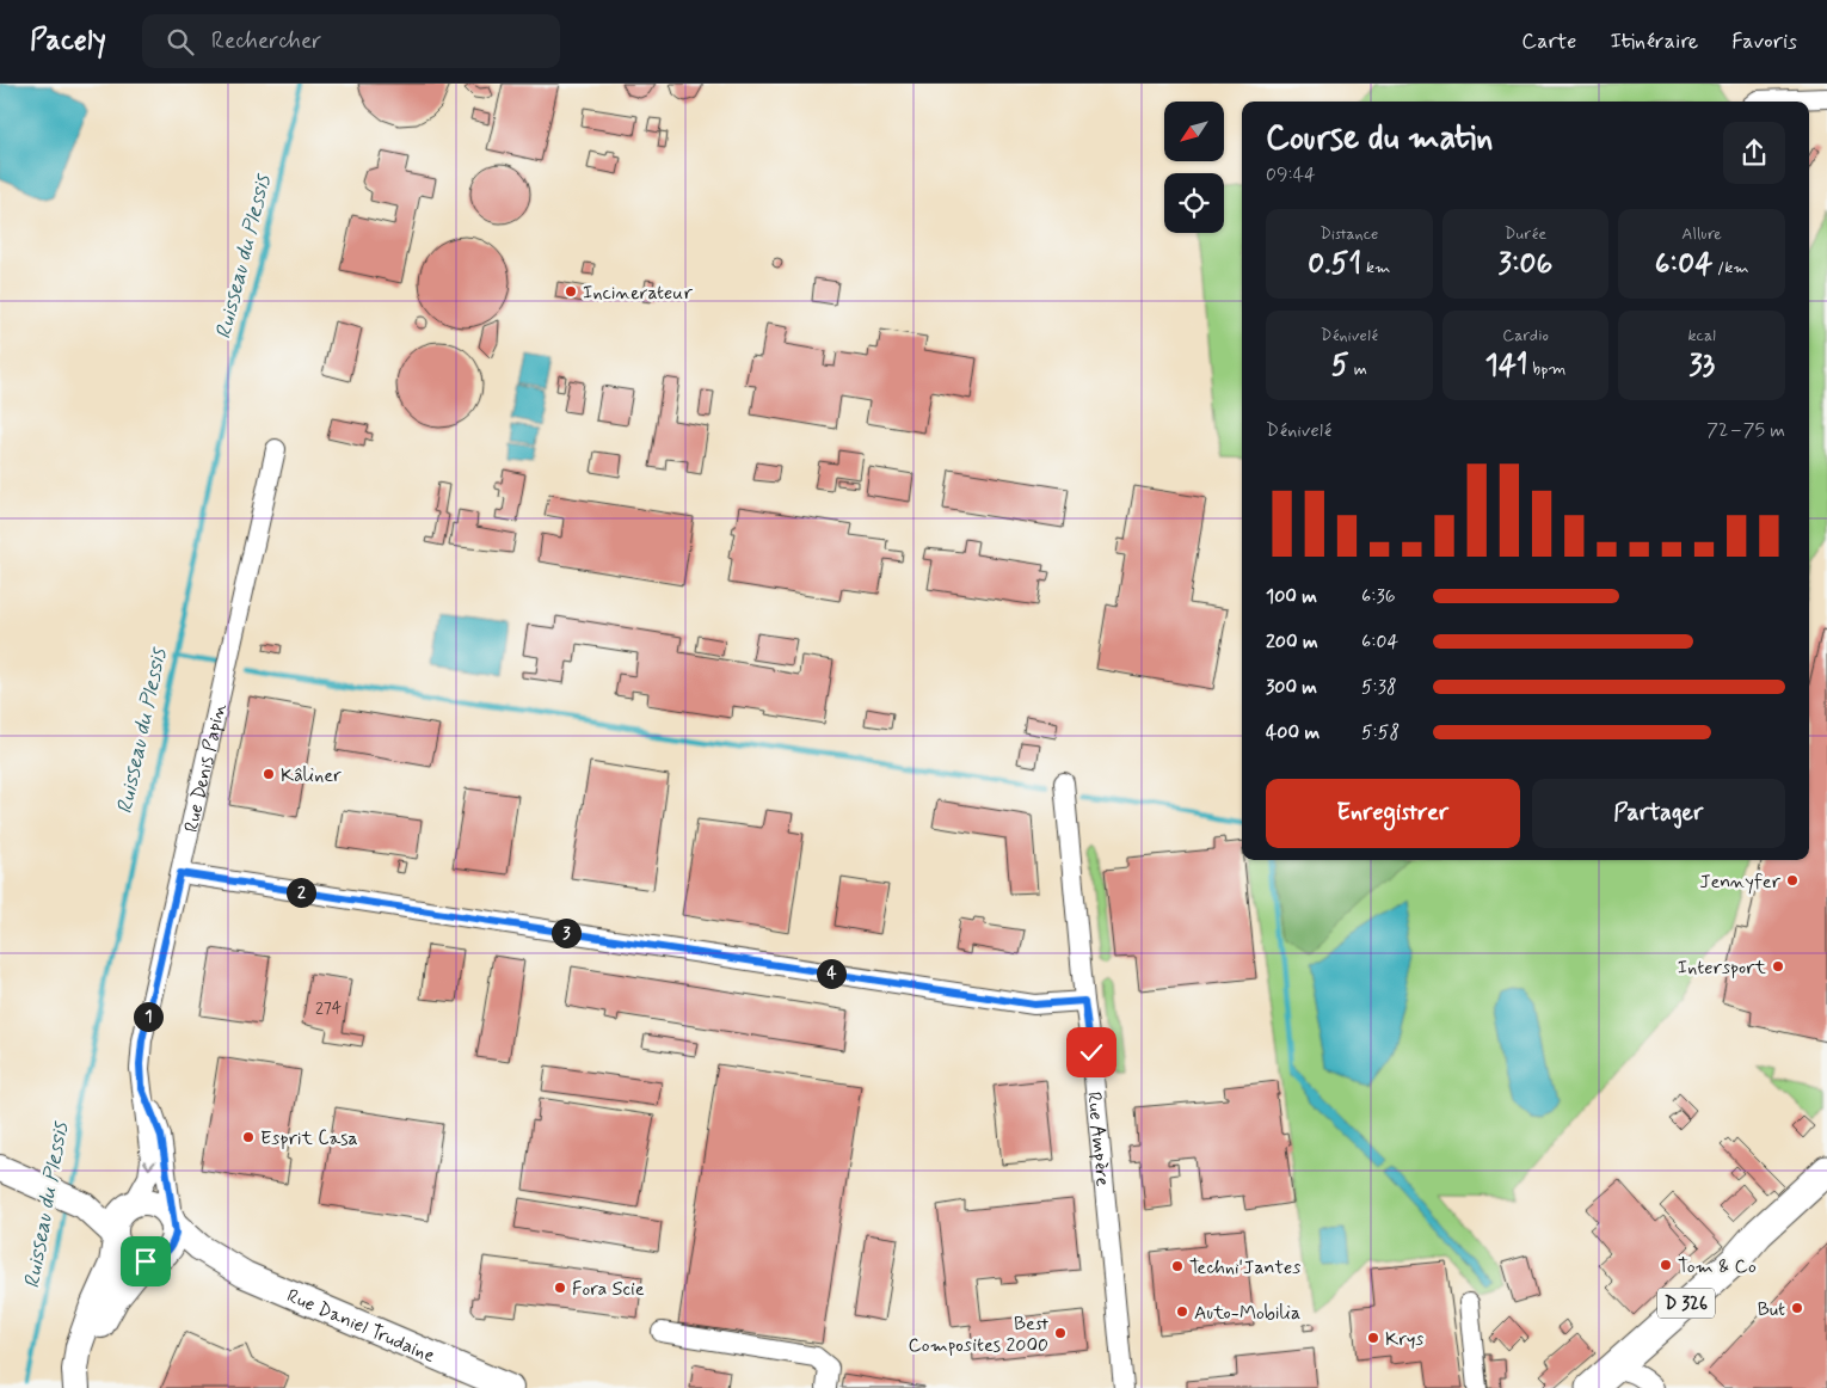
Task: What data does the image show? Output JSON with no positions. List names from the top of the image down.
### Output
{
  "streets": {
    "main road": ["D 326", "Rue Daniel Trudaine"],
    "street": ["Rue Denis Papin", "Rue Ampère"]
  },
  "crossings": [
    ["Rue Denis Papin", "Rue Daniel Trudaine"]
  ],
  "water": ["Ruisseau du Plessis"],
  "places": [
    "Incinerateur",
    "Kâliner",
    "Jennyfer",
    "Intersport",
    "Esprit Casa",
    "Tom & Co",
    "Techni'Jantes",
    "Fora Scie",
    "But",
    "Auto-Mobilia",
    "Best Composites 2000",
    "Krys"
  ],
  "house_numbers": ["274"],
  "north": "bottom left",
  "page": {
    "header": "Pacely",
    "search": "Rechercher",
    "nav": ["Carte", "Itinéraire", "Favoris"],
    "heading": ["Course du matin", "09:44"],
    "stats": [
      ["Distance", "0.51 km"],
      ["Durée", "3:06"],
      ["Allure", "6:04 /km"],
      ["Dénivelé", "5 m"],
      ["Cardio", "141 bpm"],
      ["kcal", "33"]
    ],
    "chart": ["Dénivelé", "72–75 m"],
    "list": [
      {
        "name": "100 m",
        "note": "6:36"
      },
      {
        "name": "200 m",
        "note": "6:04"
      },
      {
        "name": "300 m",
        "note": "5:38"
      },
      {
        "name": "400 m",
        "note": "5:58"
      }
    ],
    "buttons": ["Enregistrer", "Partager"],
    "pins": [
      "2",
      "3",
      "4",
      "1"
    ]
  }
}
